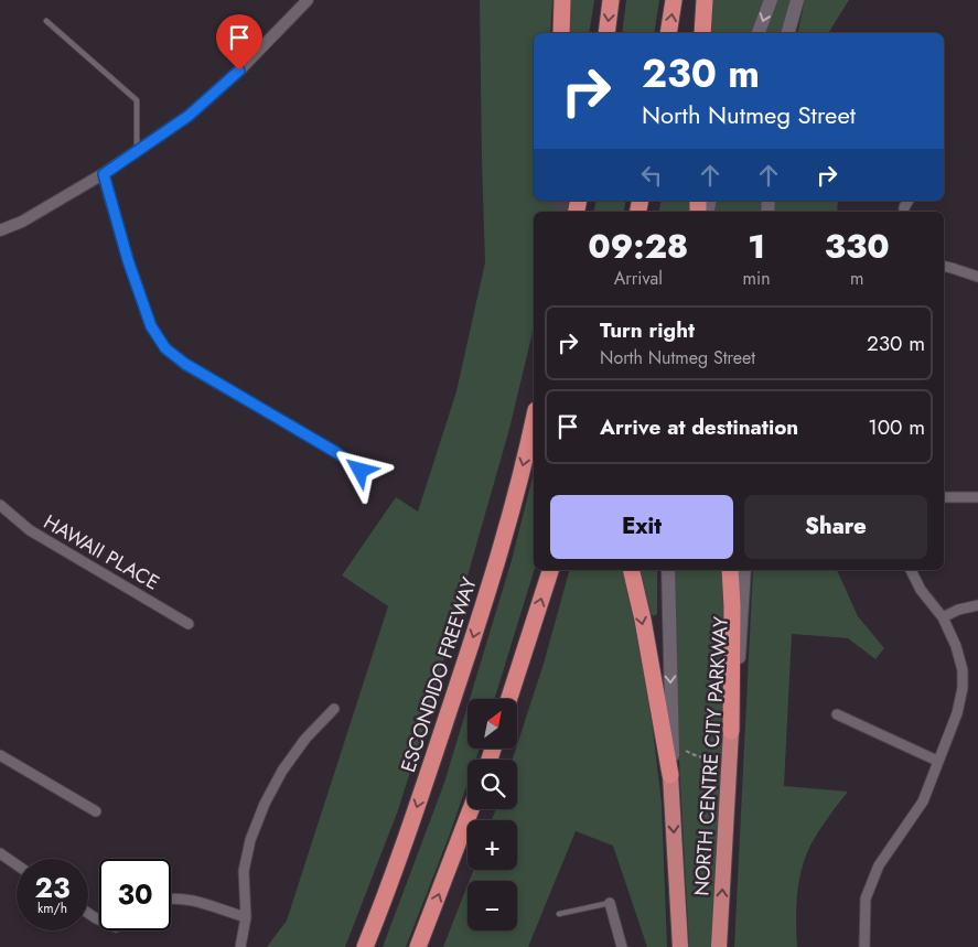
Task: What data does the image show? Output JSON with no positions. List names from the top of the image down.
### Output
{
  "streets": {
    "highway": ["ESCONDIDO FREEWAY", "NORTH CENTRE CITY PARKWAY"],
    "street": ["HAWAII PLACE"]
  },
  "north": "top right",
  "page": {
    "turn": ["230 m", "North Nutmeg Street"],
    "eta": [
      "09:28",
      "Arrival",
      "1",
      "min",
      "330",
      "m"
    ],
    "list": [
      {
        "name": "Turn right",
        "note": "North Nutmeg Street",
        "value": "230 m"
      },
      {
        "name": "Arrive at destination",
        "value": "100 m"
      }
    ],
    "buttons": ["Exit", "Share"],
    "map_buttons": ["+", "−"],
    "speed": "23 km/h",
    "limit": "30"
  }
}
